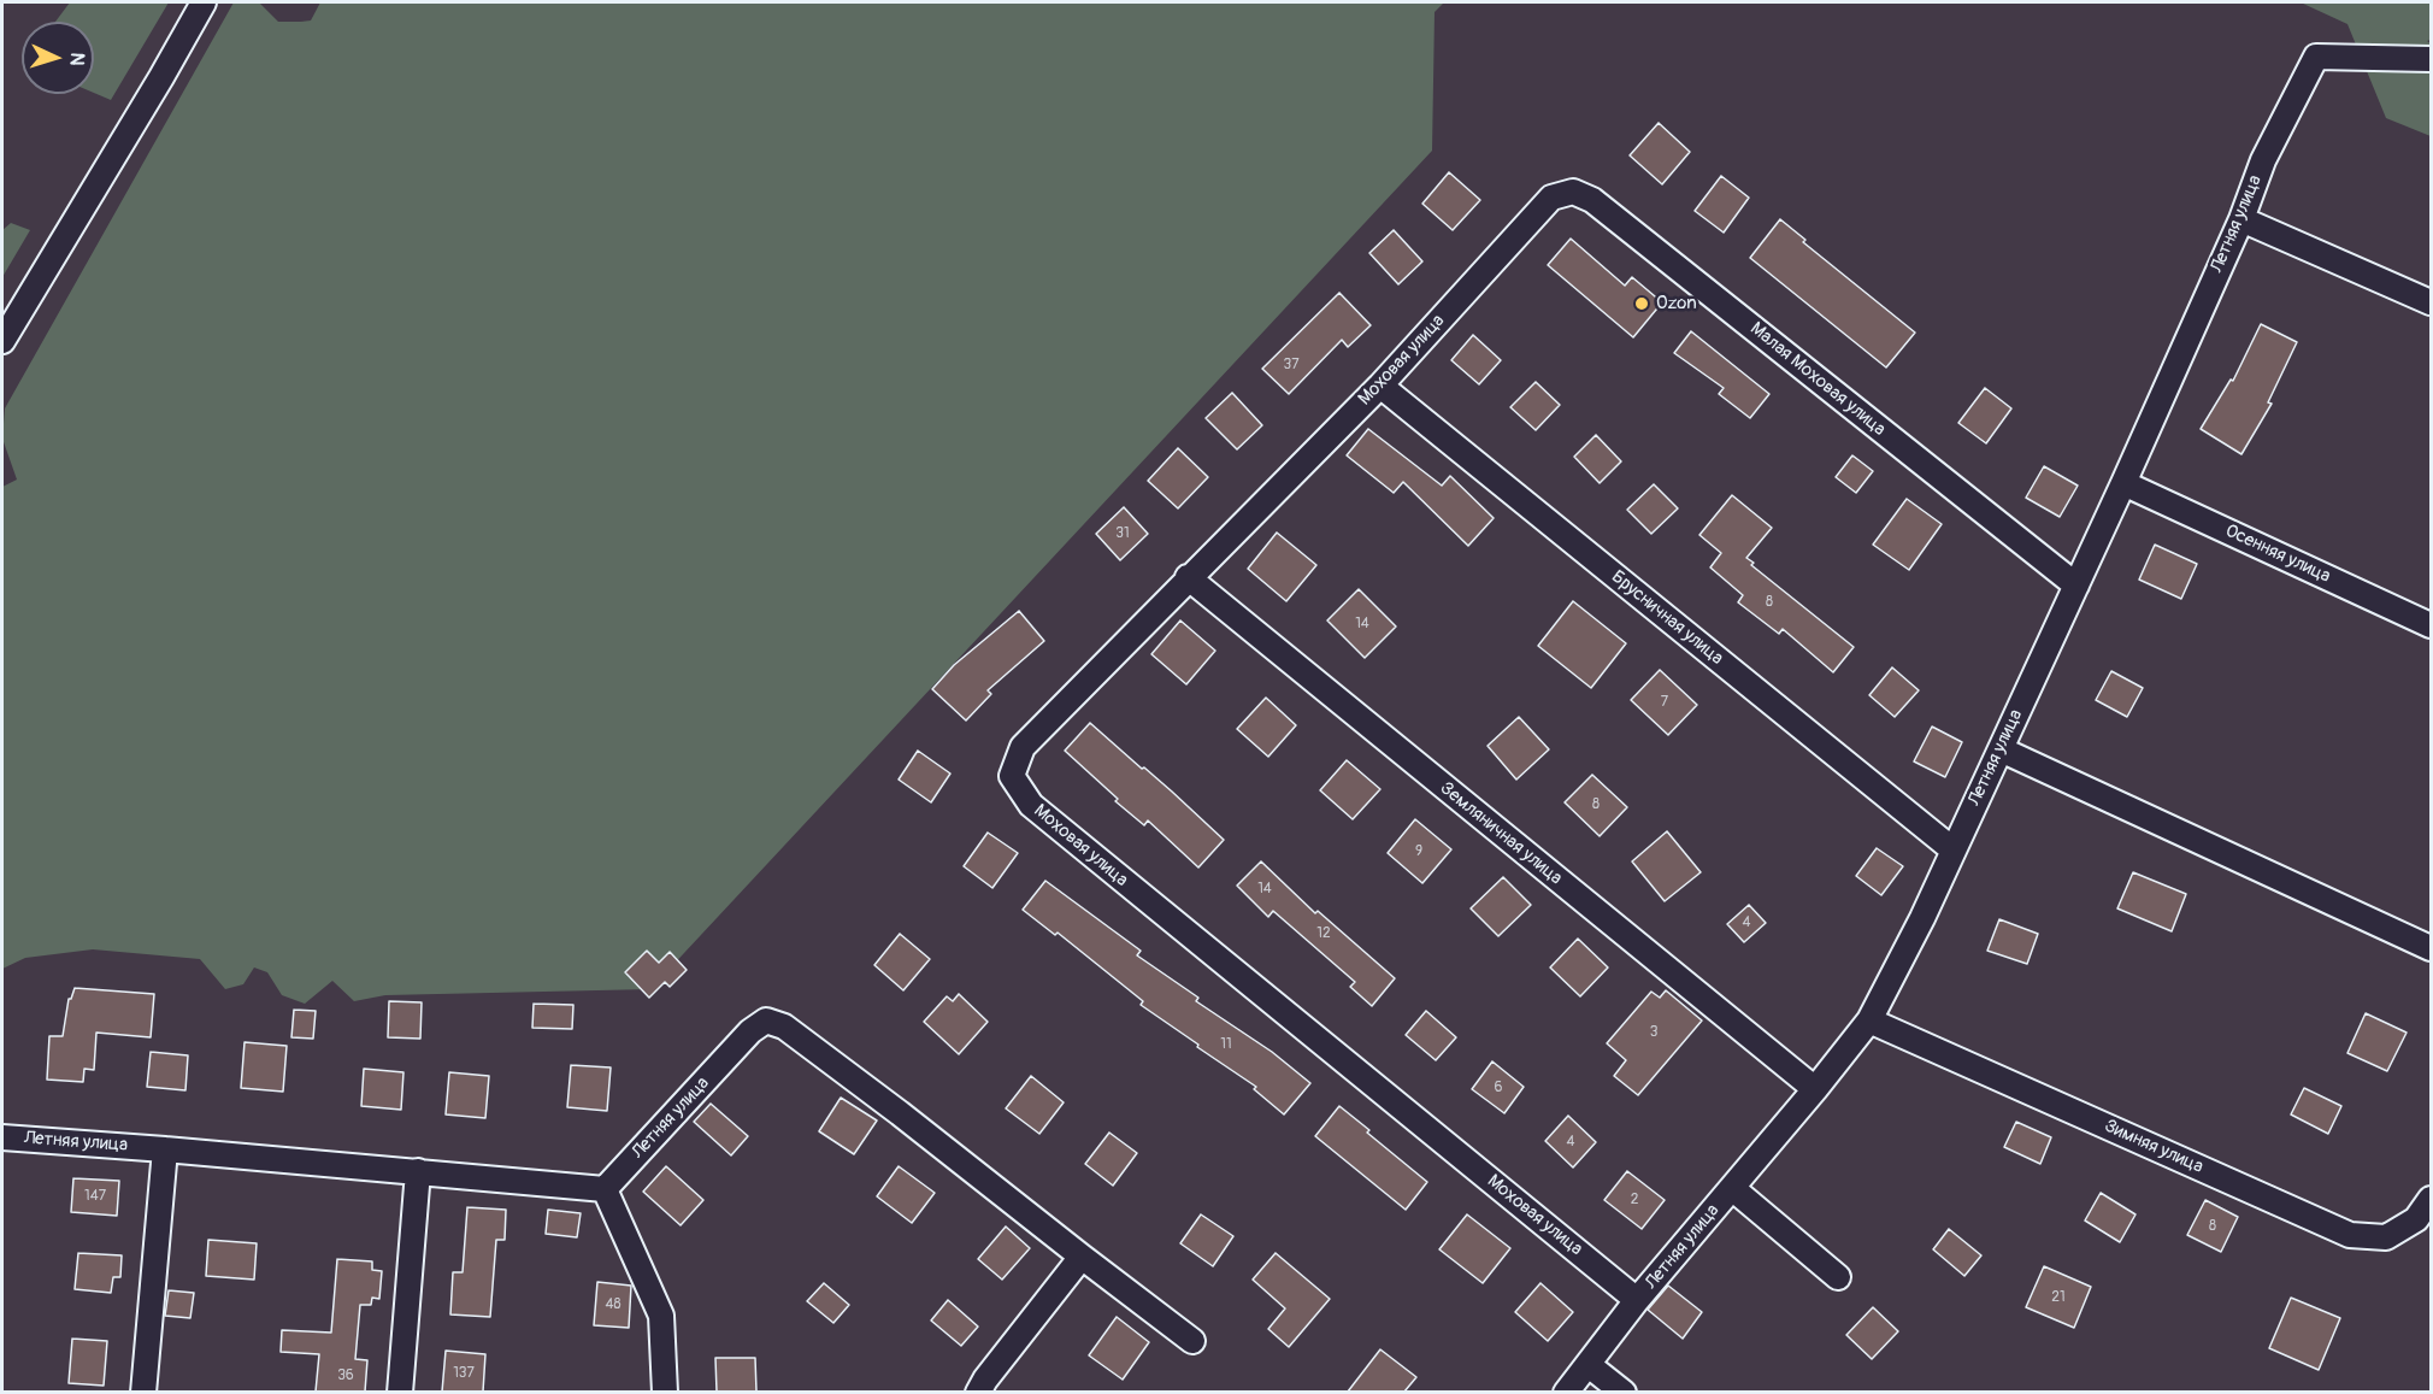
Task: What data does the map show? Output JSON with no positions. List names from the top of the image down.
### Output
{
  "streets": {
    "street": [
      "Летняя улица",
      "Моховая улица",
      "Малая Моховая улица",
      "Осенняя улица",
      "Брусничная улица",
      "Земляничная улица",
      "Зимняя улица"
    ]
  },
  "crossings": [
    ["Летняя улица", "Моховая улица"],
    ["Летняя улица", "Малая Моховая улица"],
    ["Летняя улица", "Осенняя улица"],
    ["Летняя улица", "Брусничная улица"],
    ["Летняя улица", "Земляничная улица"],
    ["Летняя улица", "Зимняя улица"],
    ["Моховая улица", "Малая Моховая улица"],
    ["Моховая улица", "Брусничная улица"],
    ["Моховая улица", "Земляничная улица"]
  ],
  "places": ["Ozon"],
  "house_numbers": [
    "37",
    "31",
    "8",
    "14",
    "7",
    "8",
    "9",
    "14",
    "4",
    "12",
    "3",
    "11",
    "6",
    "4",
    "147",
    "2",
    "8",
    "21",
    "48",
    "137",
    "36"
  ],
  "north": "right"
}
